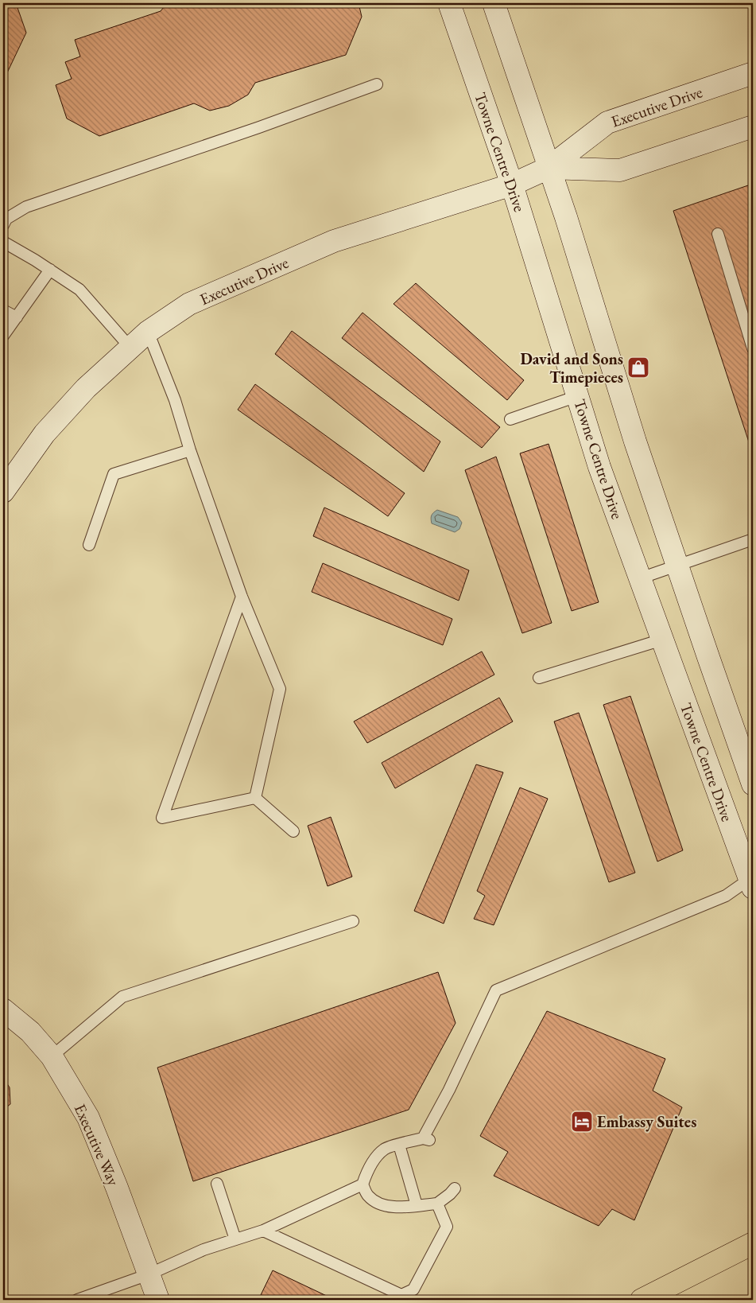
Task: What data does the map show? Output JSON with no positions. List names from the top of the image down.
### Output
{
  "streets": {
    "main road": ["Executive Drive", "Towne Centre Drive", "Executive Way"]
  },
  "crossings": [
    ["Executive Drive", "Towne Centre Drive"]
  ],
  "places": {
    "shop": ["David and Sons Timepieces"],
    "hotel": ["Embassy Suites"]
  }
}
